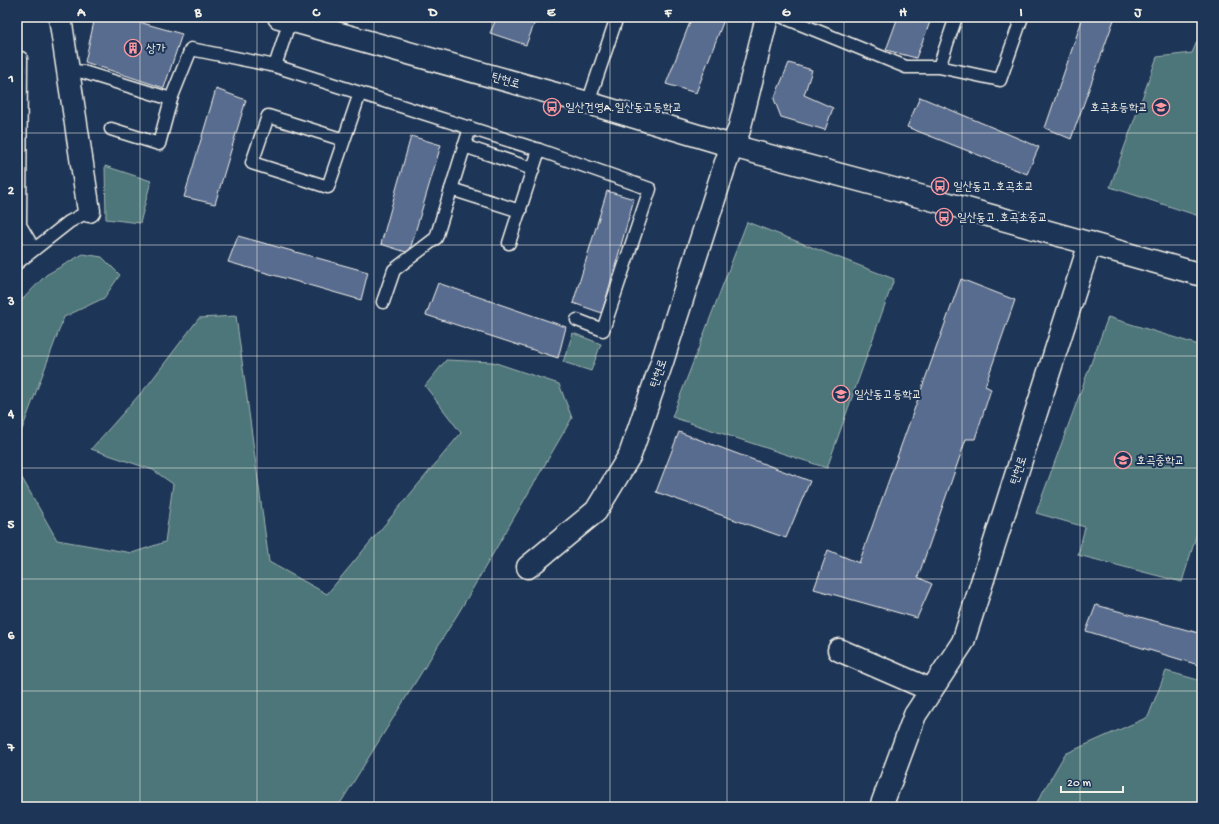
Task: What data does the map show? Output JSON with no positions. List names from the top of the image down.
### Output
{
  "streets": {
    "street": ["탄현로"]
  },
  "places": {
    "building": ["상가"],
    "bus stop": ["일산건영A.일산동고등학교", "일산동고.호곡초교", "일산동고.호곡초중교"],
    "school or university": ["호곡초등학교", "일산동고등학교", "호곡중학교"]
  },
  "scale_bar": "20 m",
  "grid": {
    "columns": [
      "A",
      "B",
      "C",
      "D",
      "E",
      "F",
      "G",
      "H",
      "I",
      "J"
    ],
    "rows": [
      "1",
      "2",
      "3",
      "4",
      "5",
      "6",
      "7"
    ]
  }
}
